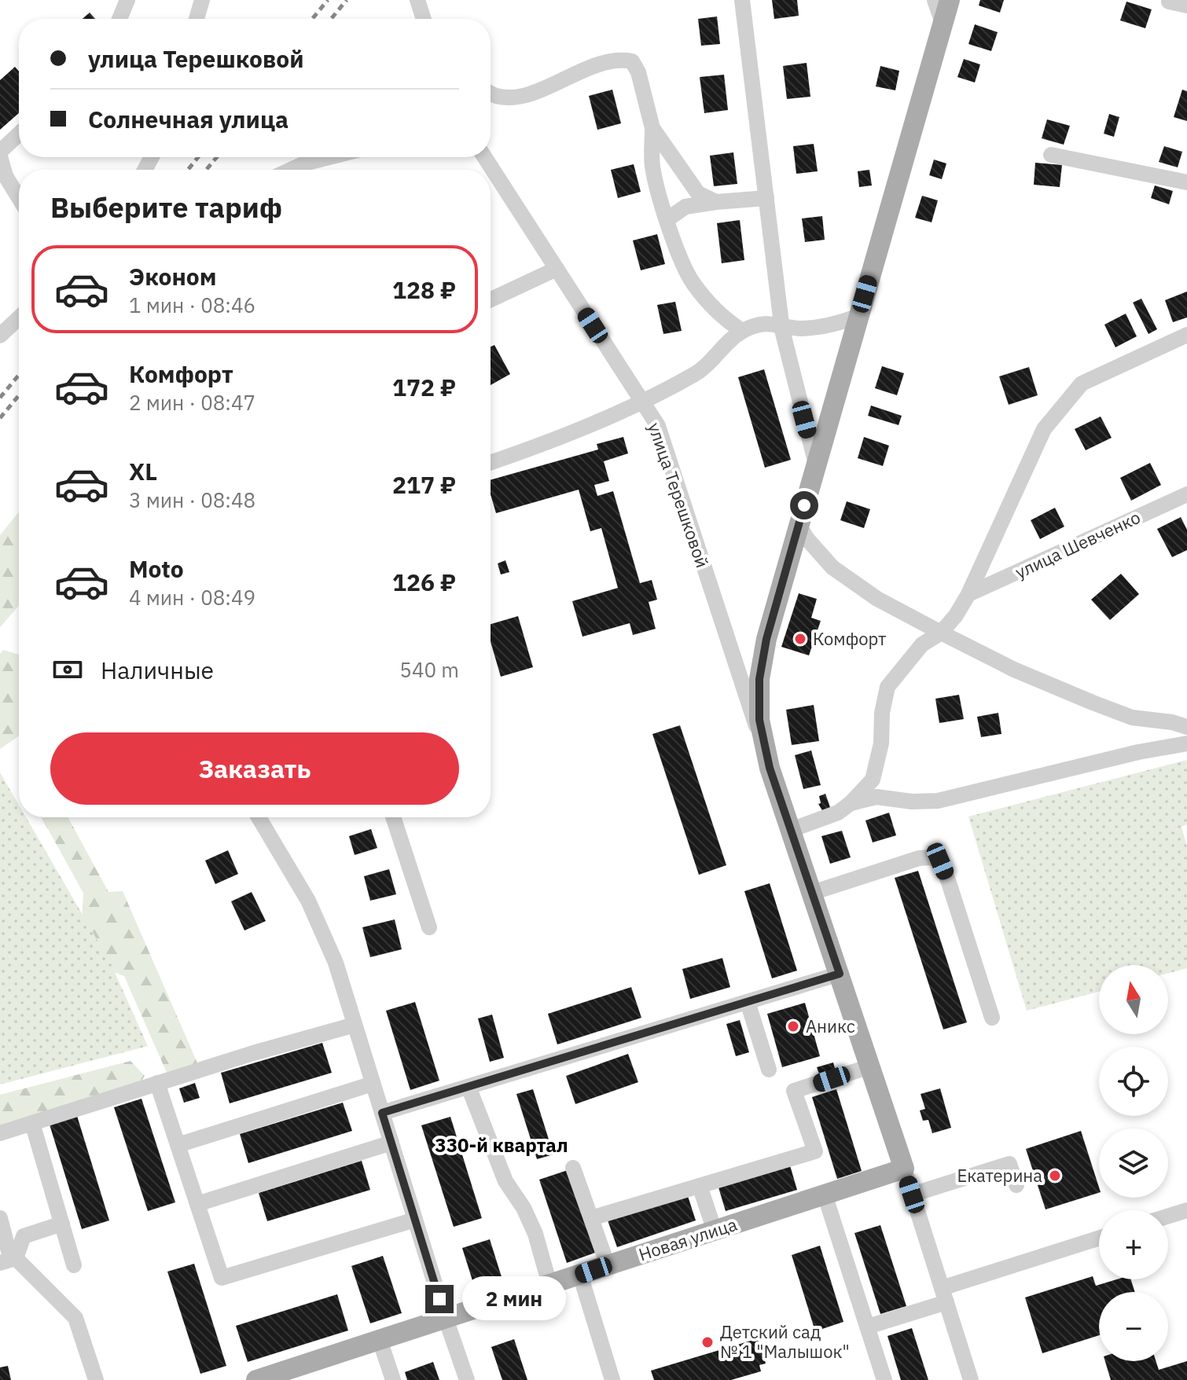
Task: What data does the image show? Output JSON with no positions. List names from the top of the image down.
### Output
{
  "streets": {
    "main road": ["улица Терешковой", "Новая улица"],
    "street": ["улица Шевченко"]
  },
  "crossings": [
    ["улица Терешковой", "Новая улица"]
  ],
  "districts": ["330-й квартал"],
  "places": [
    "Комфорт",
    "Аникс",
    "Екатерина",
    "Детский сад № 1 \"Малышок\""
  ],
  "north": "top",
  "page": {
    "banner": ["улица Терешковой", "Солнечная улица"],
    "heading": "Выберите тариф",
    "list": [
      {
        "name": "Эконом",
        "note": "1 мин · 08:46",
        "value": "128 ₽"
      },
      {
        "name": "Комфорт",
        "note": "2 мин · 08:47",
        "value": "172 ₽"
      },
      {
        "name": "XL",
        "note": "3 мин · 08:48",
        "value": "217 ₽"
      },
      {
        "name": "Moto",
        "note": "4 мин · 08:49",
        "value": "126 ₽"
      }
    ],
    "pay": ["Наличные", "540 m"],
    "buttons": "Заказать",
    "map_buttons": ["+", "−"],
    "bubble": "2 мин"
  }
}
